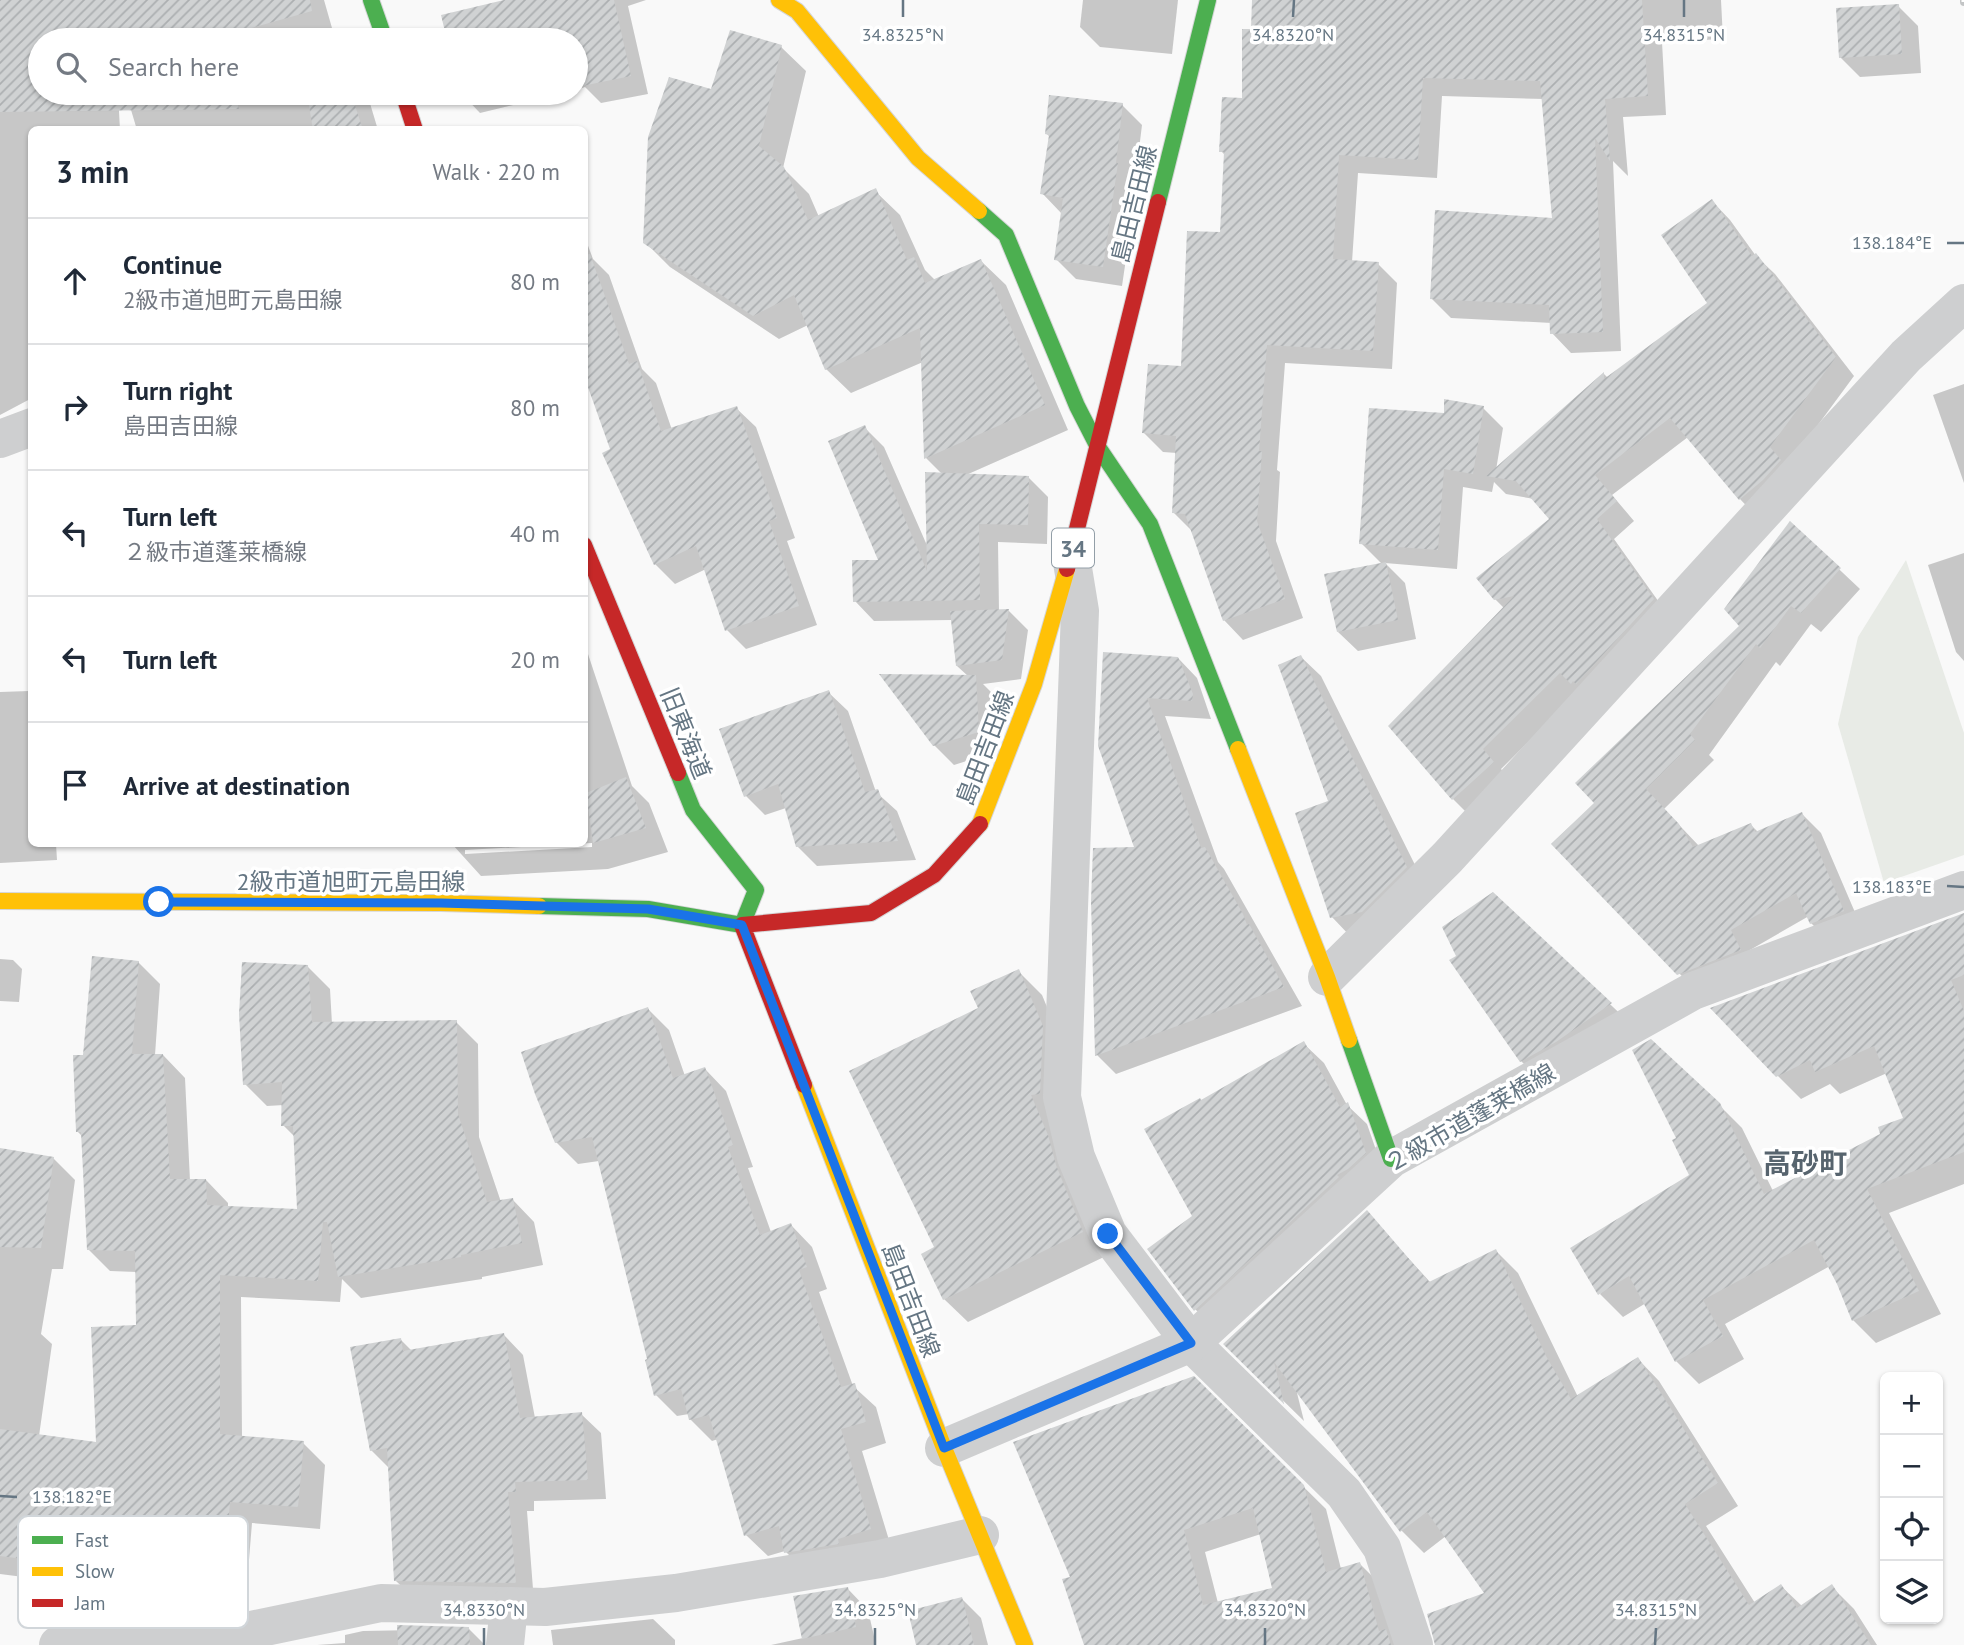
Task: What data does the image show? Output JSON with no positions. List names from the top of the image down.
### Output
{
  "streets": {
    "street": [
      "島田吉田線",
      "34",
      "旧東海道",
      "2級市道旭町元島田線",
      "２級市道蓬莱橋線"
    ]
  },
  "crossings": [
    ["島田吉田線", "旧東海道"],
    ["島田吉田線", "2級市道旭町元島田線"],
    ["島田吉田線", "２級市道蓬莱橋線"],
    ["旧東海道", "2級市道旭町元島田線"]
  ],
  "districts": ["高砂町"],
  "legend": ["Fast", "Slow", "Jam"],
  "page": {
    "search": "Search here",
    "heading": ["3 min", "Walk · 220 m"],
    "list": [
      ["Continue", "2級市道旭町元島田線", "80 m"],
      ["Turn right", "島田吉田線", "80 m"],
      ["Turn left", "２級市道蓬莱橋線", "40 m"],
      ["Turn left", "20 m"],
      "Arrive at destination"
    ],
    "map_buttons": ["+", "−"]
  },
  "coordinates": [
    "34.8325°N",
    "34.8320°N",
    "34.8315°N",
    "138.184°E",
    "138.183°E",
    "138.182°E",
    "34.8330°N"
  ]
}
